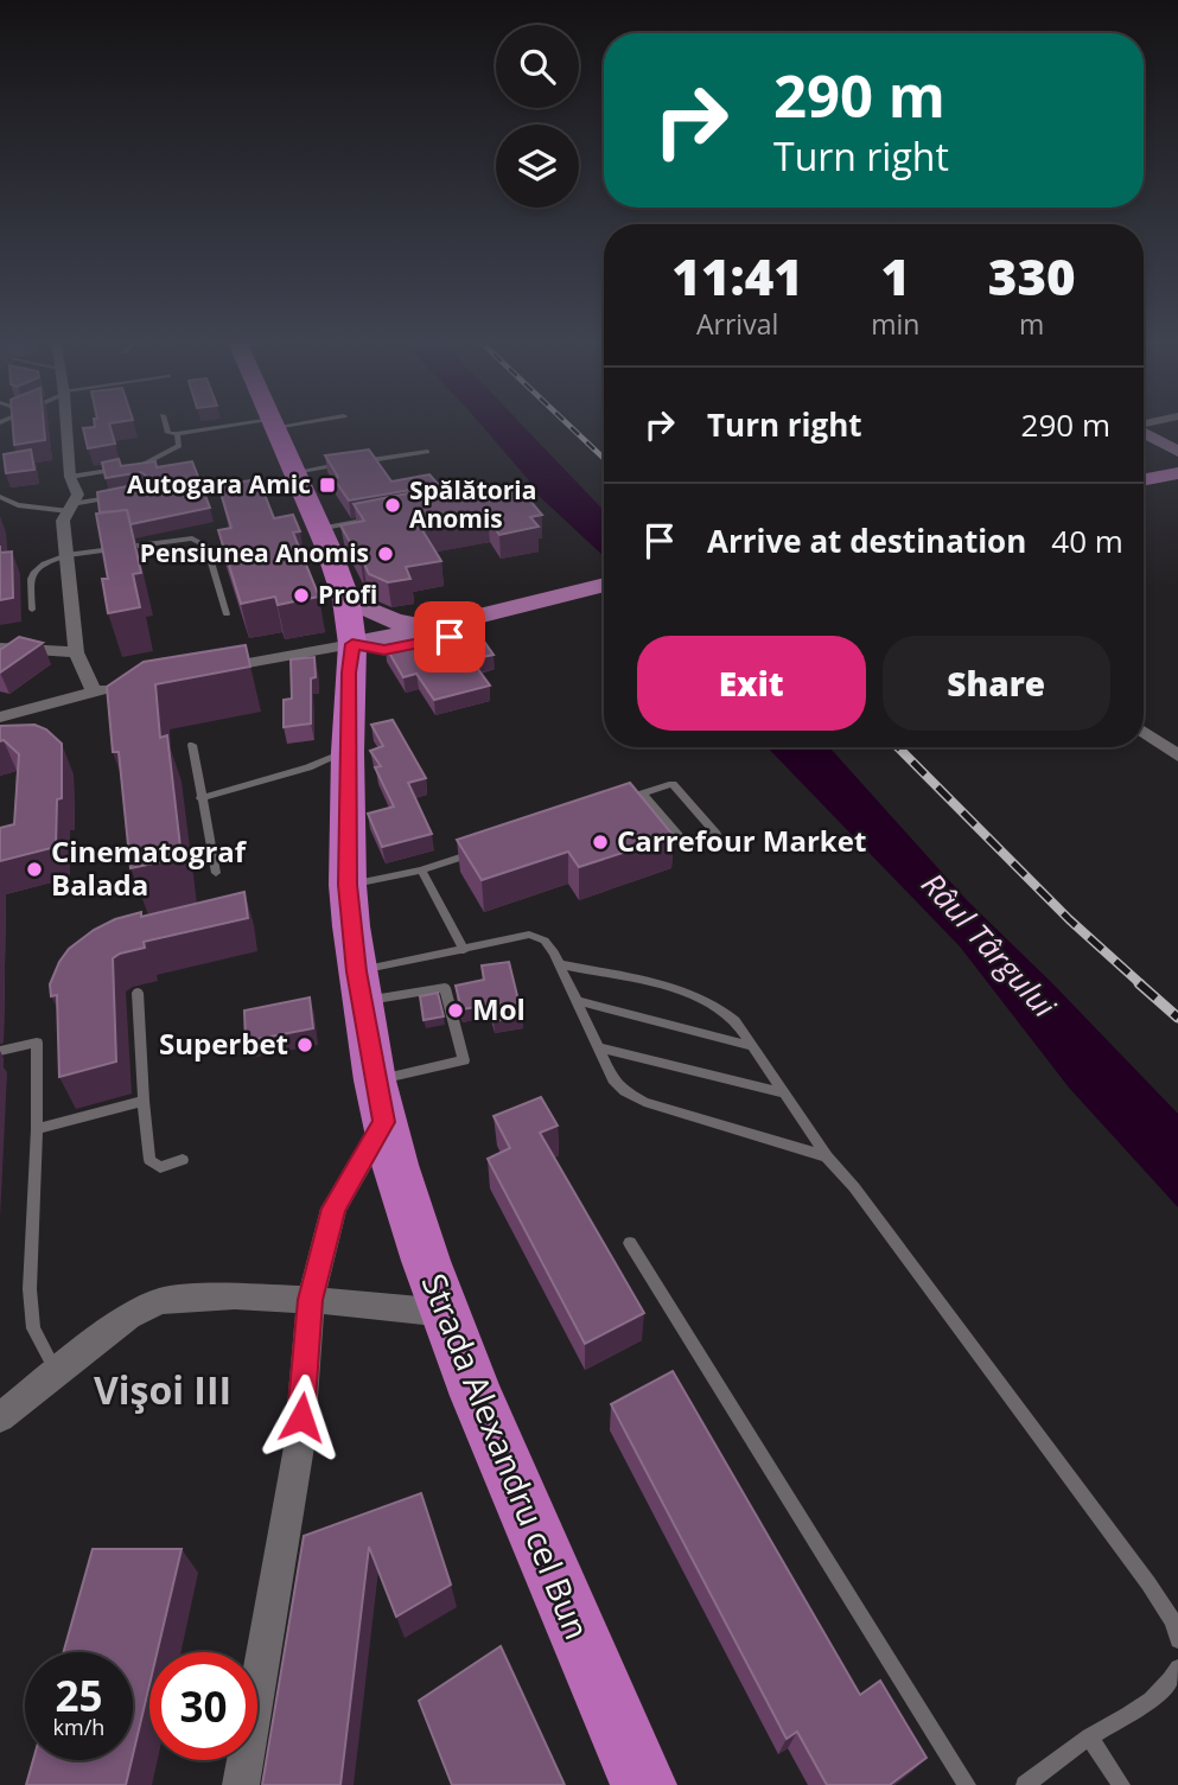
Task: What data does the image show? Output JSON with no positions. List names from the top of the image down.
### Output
{
  "streets": {
    "highway": ["Strada Alexandru cel Bun"]
  },
  "districts": ["Vişoi III"],
  "water": ["Râul Târgului"],
  "places": {
    "transit": ["Autogara Amic"],
    "other": [
      "Spălătoria Anomis",
      "Pensiunea Anomis",
      "Profi",
      "Carrefour Market",
      "Cinematograf Balada",
      "Mol",
      "Superbet"
    ]
  },
  "page": {
    "turn": ["290 m", "Turn right"],
    "eta": [
      "11:41",
      "Arrival",
      "1",
      "min",
      "330",
      "m"
    ],
    "list": [
      {
        "name": "Turn right",
        "value": "290 m"
      },
      {
        "name": "Arrive at destination",
        "value": "40 m"
      }
    ],
    "buttons": ["Exit", "Share"],
    "speed": "25 km/h",
    "limit": "30"
  }
}
